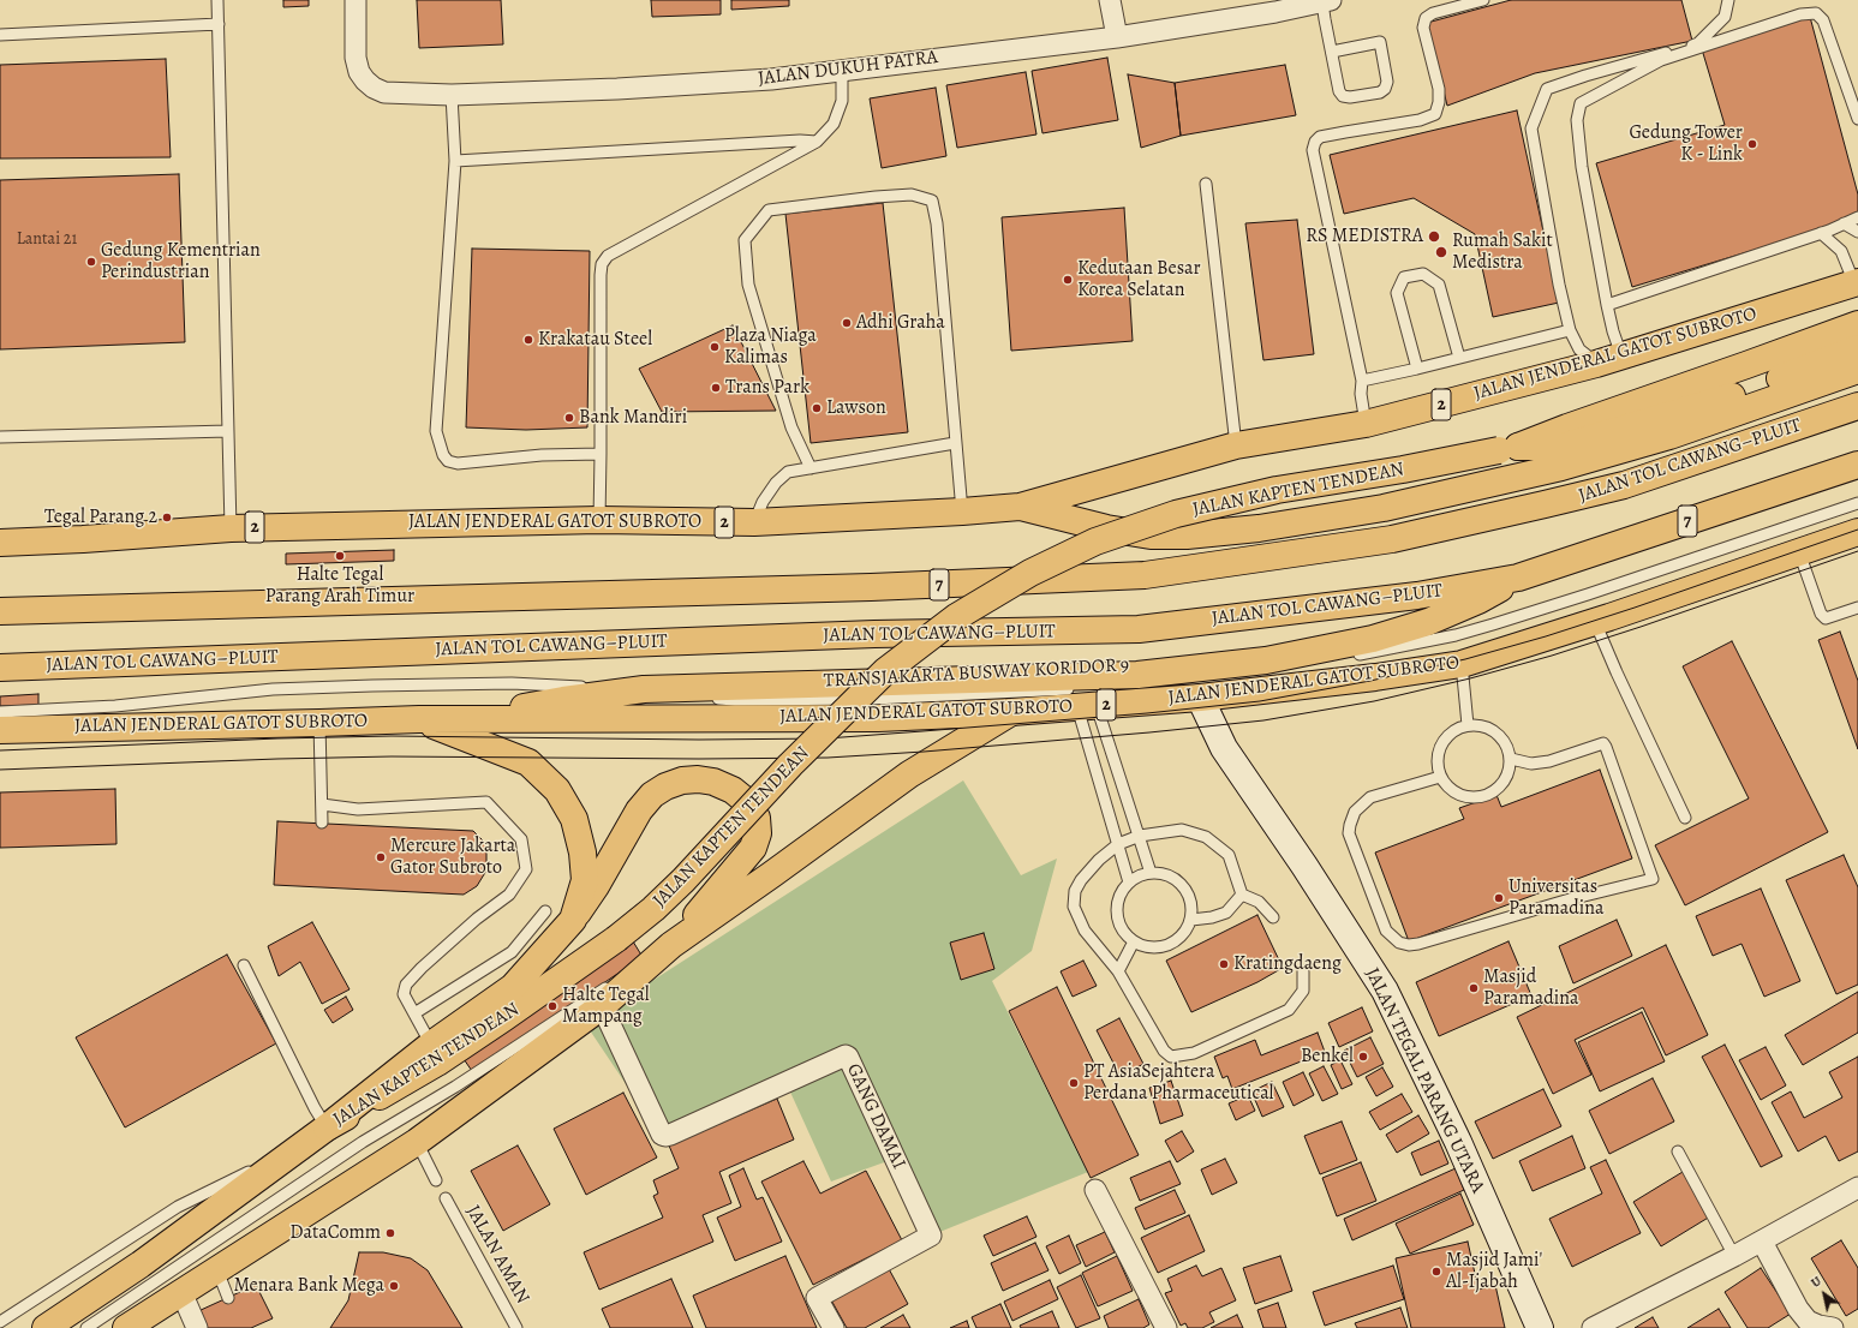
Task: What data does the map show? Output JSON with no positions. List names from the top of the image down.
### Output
{
  "streets": {
    "main road": [
      "JALAN JENDERAL GATOT SUBROTO",
      "2",
      "JALAN TOL CAWANG–PLUIT",
      "JALAN KAPTEN TENDEAN",
      "7"
    ],
    "street": ["JALAN DUKUH PATRA", "JALAN TEGAL PARANG UTARA", "GANG DAMAI"],
    "lane": ["TRANSJAKARTA BUSWAY KORIDOR 9", "JALAN AMAN"]
  },
  "crossings": [
    ["JALAN JENDERAL GATOT SUBROTO", "TRANSJAKARTA BUSWAY KORIDOR 9"],
    ["JALAN JENDERAL GATOT SUBROTO", "JALAN TEGAL PARANG UTARA"]
  ],
  "places": [
    "Gedung Tower K - Link",
    "RS MEDISTRA",
    "Rumah Sakit Medistra",
    "Gedung Kementrian Perindustrian",
    "Kedutaan Besar Korea Selatan",
    "Adhi Graha",
    "Krakatau Steel",
    "Plaza Niaga Kalimas",
    "Trans Park",
    "Lawson",
    "Bank Mandiri",
    "Tegal Parang 2",
    "Halte Tegal Parang Arah Timur",
    "Mercure Jakarta Gator Subroto",
    "Universitas Paramadina",
    "Kratingdaeng",
    "Masjid Paramadina",
    "Halte Tegal Mampang",
    "Benkel",
    "PT AsiaSejahtera Perdana Pharmaceutical",
    "DataComm",
    "Masjid Jami' Al-Ijabah",
    "Menara Bank Mega"
  ],
  "house_numbers": ["Lantai 21"],
  "north": "top left"
}
